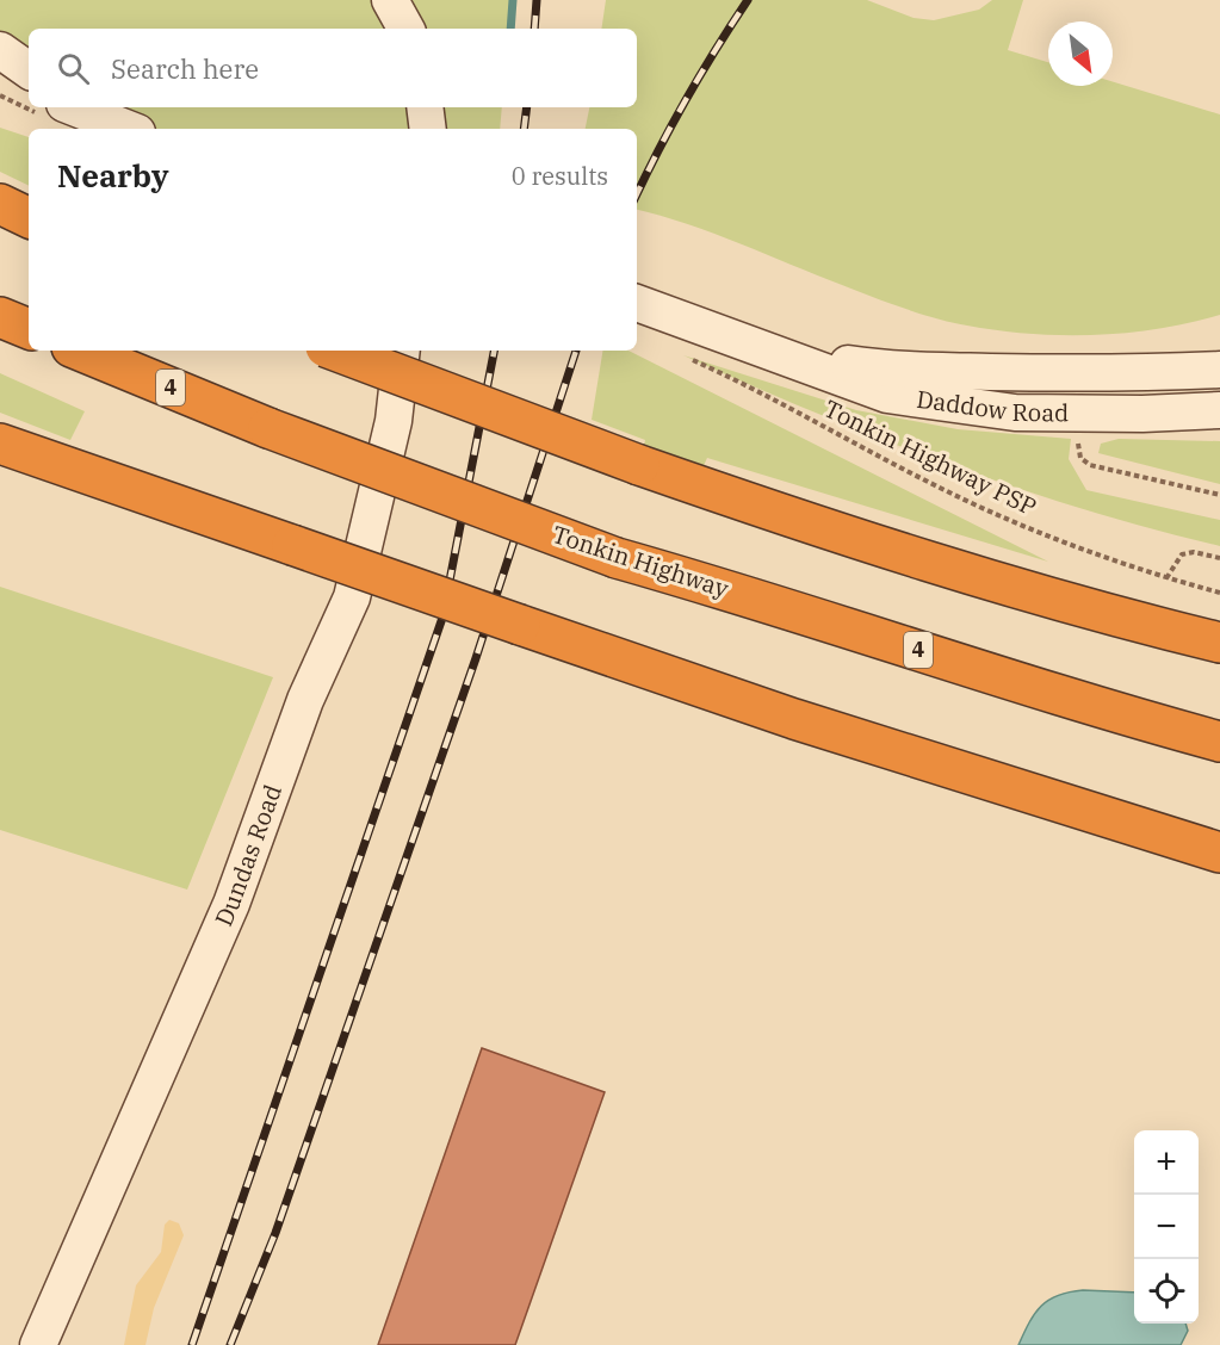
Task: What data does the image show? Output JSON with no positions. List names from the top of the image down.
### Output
{
  "streets": {
    "highway": ["4", "Tonkin Highway"],
    "main road": ["Daddow Road", "Dundas Road"],
    "path": ["Tonkin Highway PSP"]
  },
  "north": "bottom right",
  "page": {
    "search": "Search here",
    "heading": ["Nearby", "0 results"],
    "map_buttons": ["+", "−"]
  }
}
